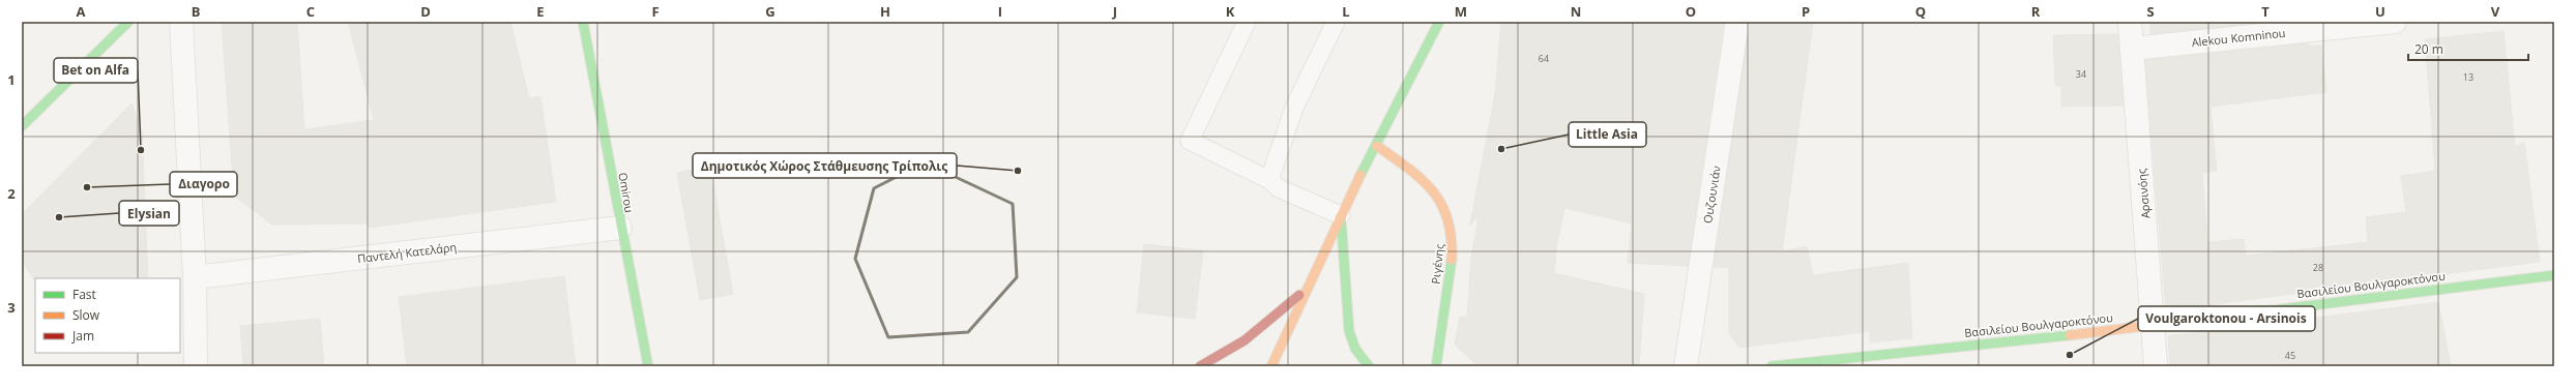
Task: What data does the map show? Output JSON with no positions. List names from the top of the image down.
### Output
{
  "streets": {
    "street": [
      "Alekou Komninou",
      "Omirou",
      "Αρσινόης",
      "Ουζουνιάν",
      "Παντελή Κατελάρη",
      "Ριγένης",
      "Βασιλείου Βουλγαροκτόνου"
    ]
  },
  "crossings": [
    ["Alekou Komninou", "Αρσινόης"],
    ["Omirou", "Παντελή Κατελάρη"],
    ["Αρσινόης", "Βασιλείου Βουλγαροκτόνου"]
  ],
  "places": [
    "Little Asia",
    "Bet on Alfa",
    "Δημοτικός Χώρος Στάθμευσης Τρίπολις",
    "Διαγορο",
    "Elysian",
    "Voulgaroktonou - Arsinois"
  ],
  "house_numbers": [
    "64",
    "34",
    "13",
    "28",
    "45"
  ],
  "legend": ["Fast", "Slow", "Jam"],
  "scale_bar": "20 m",
  "grid": {
    "columns": [
      "A",
      "B",
      "C",
      "D",
      "E",
      "F",
      "G",
      "H",
      "I",
      "J",
      "K",
      "L",
      "M",
      "N",
      "O",
      "P",
      "Q",
      "R",
      "S",
      "T",
      "U",
      "V"
    ],
    "rows": ["1", "2", "3"]
  }
}
